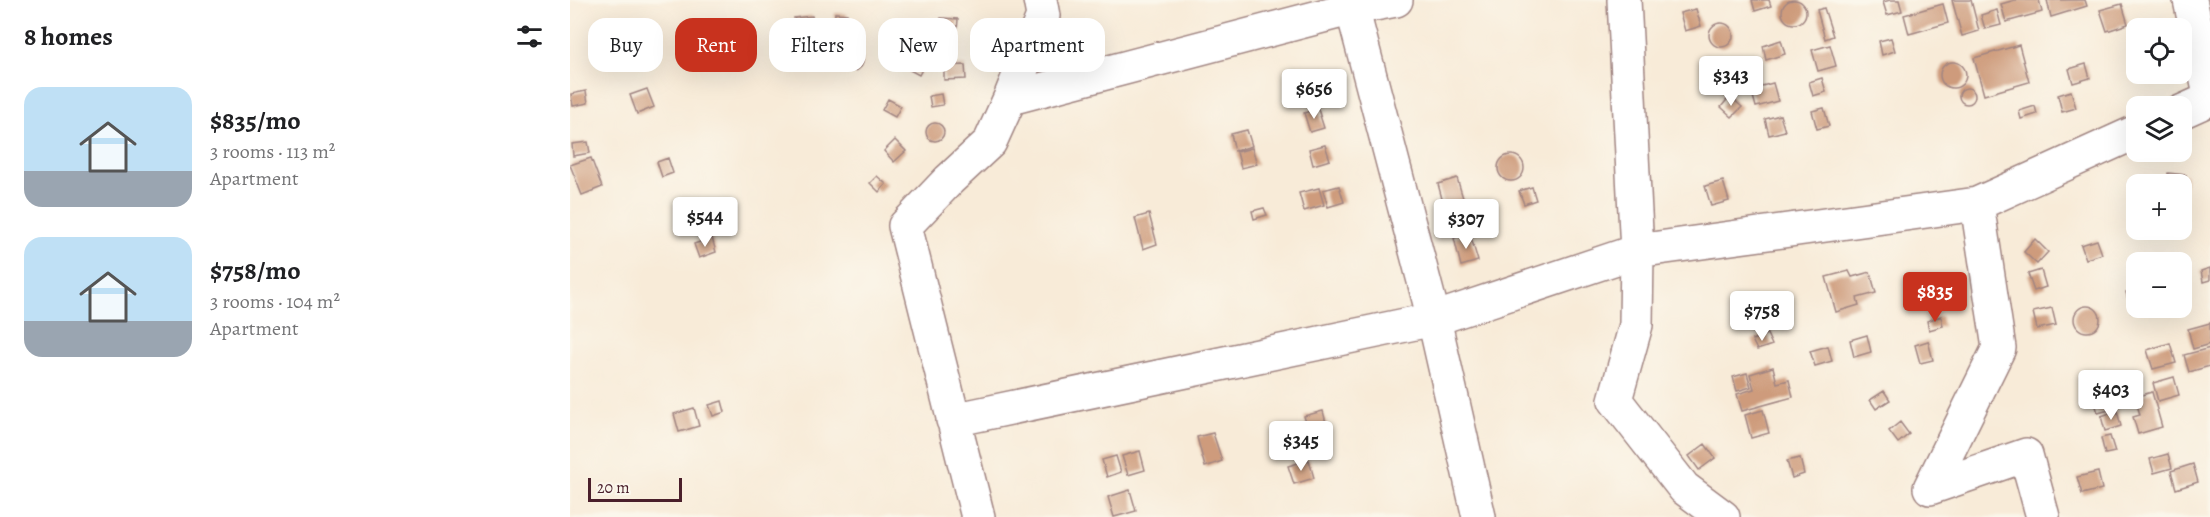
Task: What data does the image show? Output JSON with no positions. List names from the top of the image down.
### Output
{
  "scale_bar": "20 m",
  "page": {
    "heading": "8 homes",
    "map_buttons": ["+", "−"],
    "chip": [
      "Buy",
      "Rent",
      "Filters",
      "New",
      "Apartment"
    ],
    "price": [
      "$343",
      "$656",
      "$544",
      "$307",
      "$835",
      "$758",
      "$403",
      "$345"
    ],
    "list": [
      {
        "name": "$835/mo",
        "note": "3 rooms · 113 m² · Apartment"
      },
      {
        "name": "$758/mo",
        "note": "3 rooms · 104 m² · Apartment"
      }
    ],
    "scale": "20 m"
  }
}
